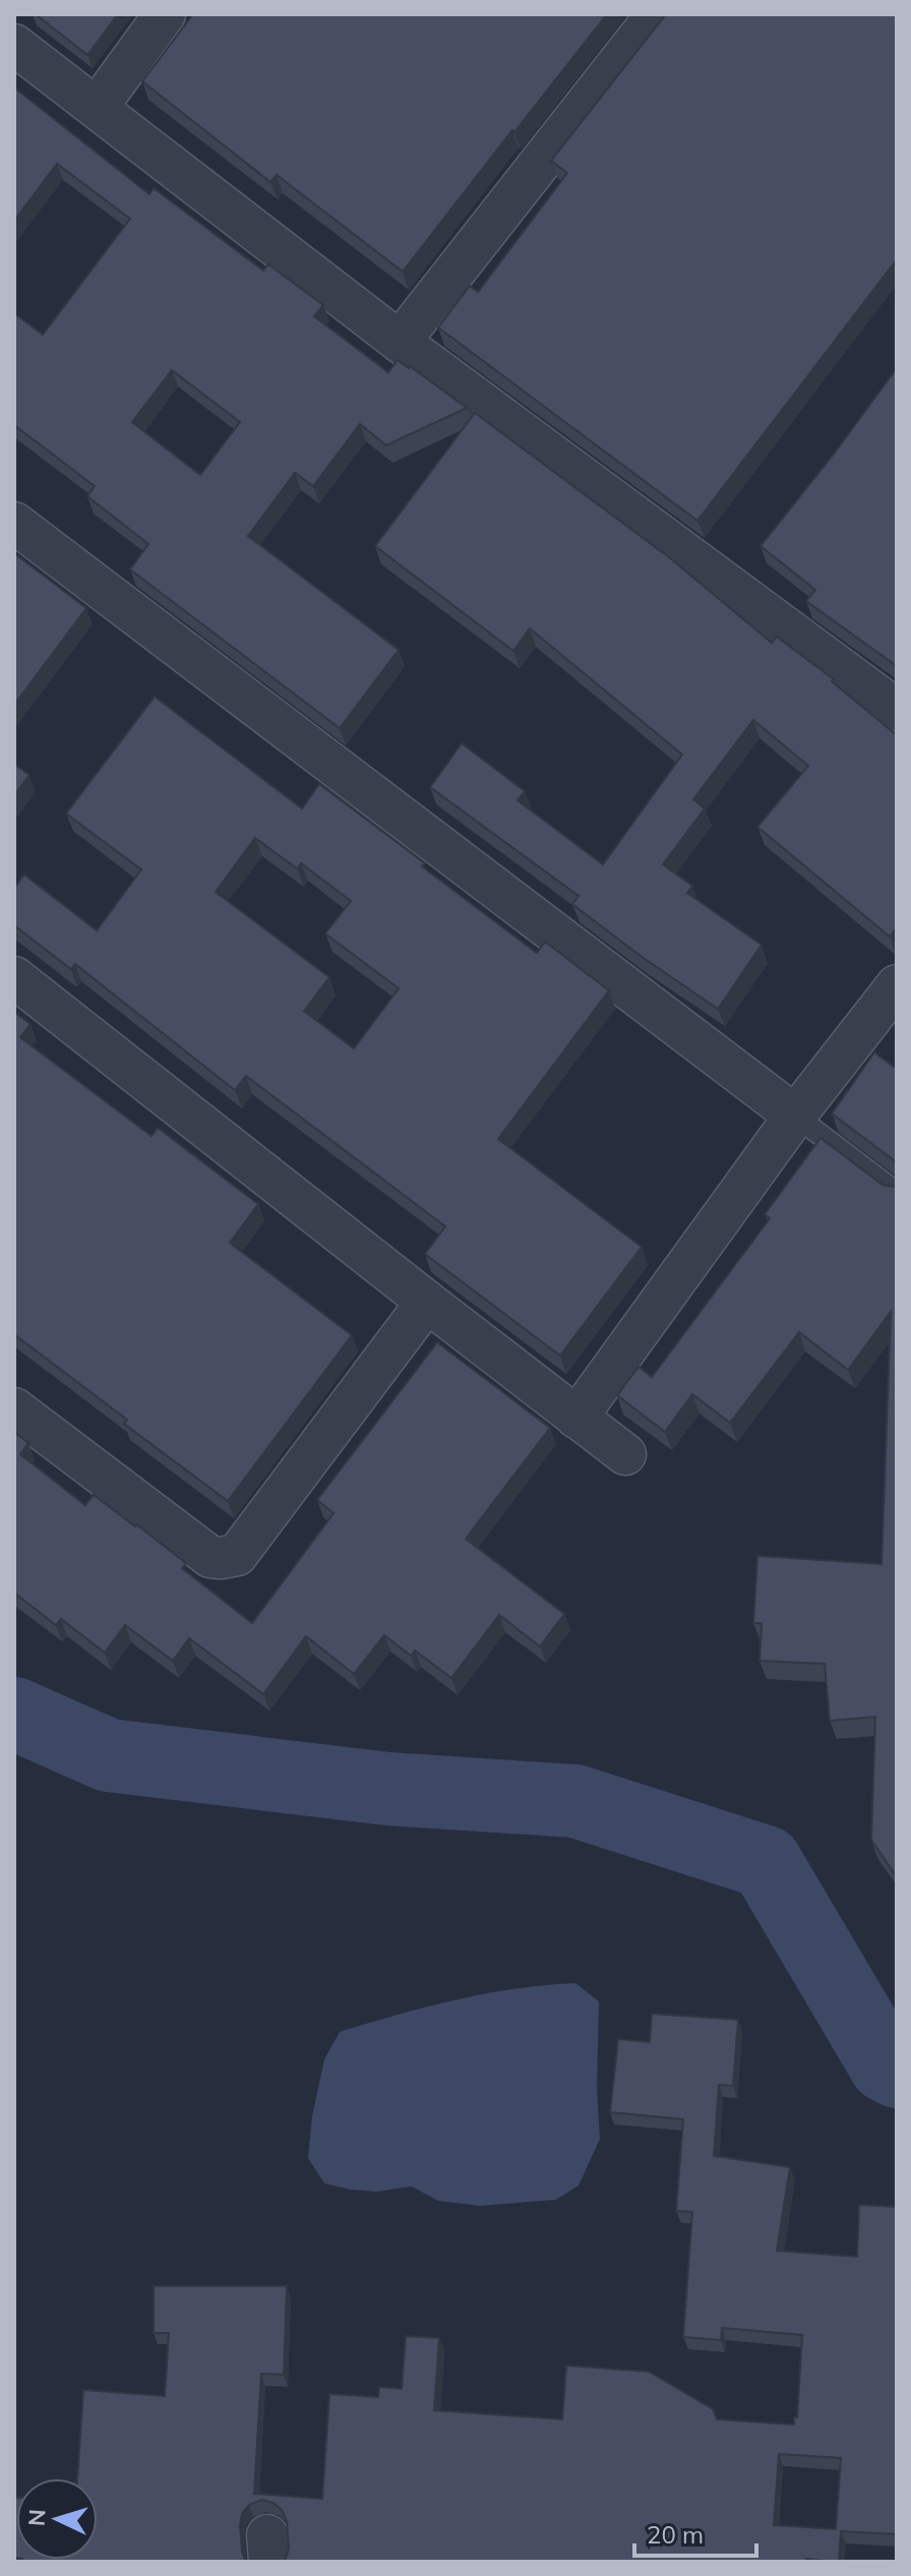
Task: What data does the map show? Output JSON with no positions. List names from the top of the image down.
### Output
{
  "scale_bar": "20 m",
  "north": "left"
}
